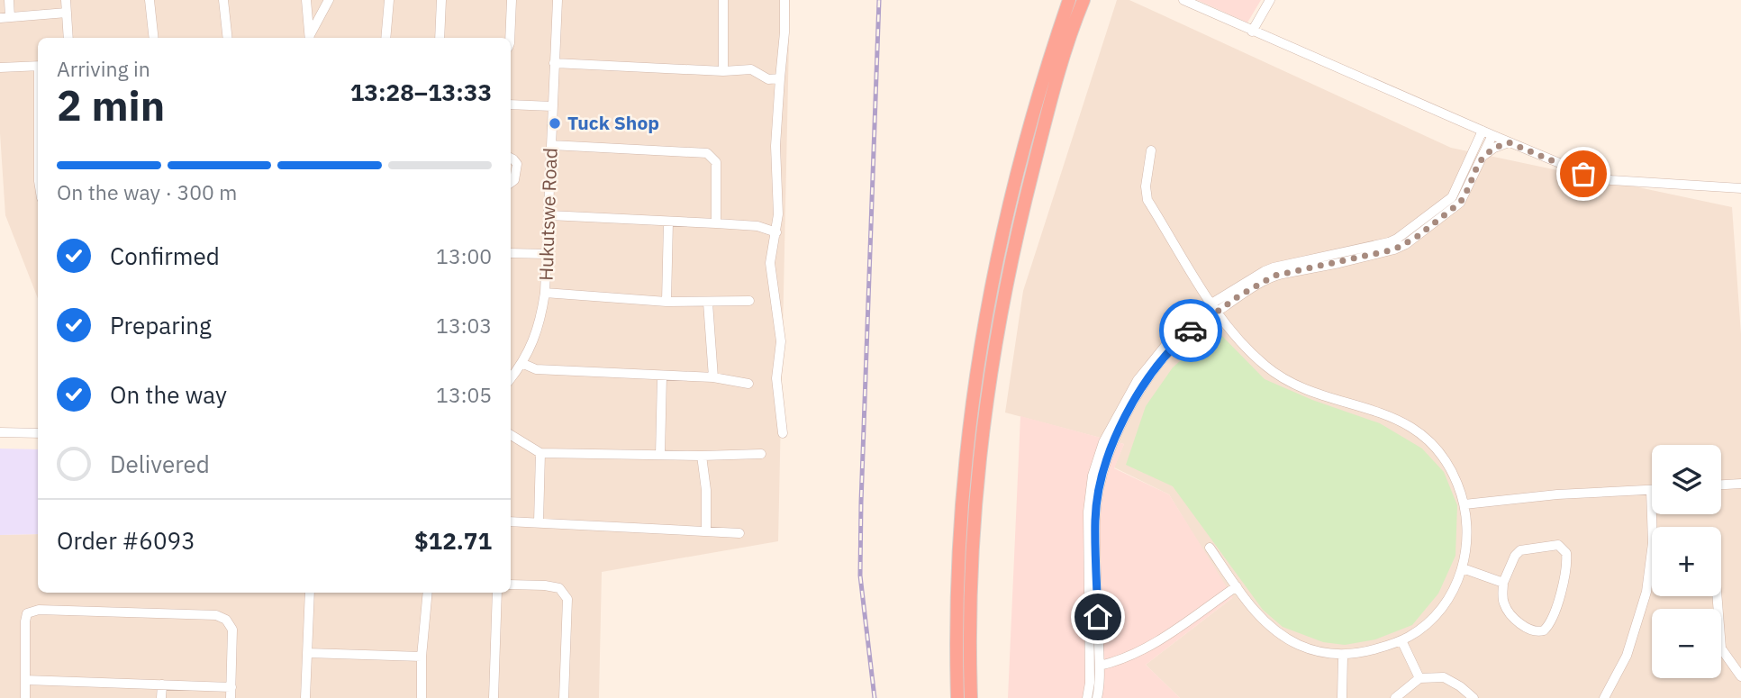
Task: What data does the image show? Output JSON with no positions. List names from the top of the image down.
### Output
{
  "streets": {
    "street": ["Hukutswe Road"]
  },
  "places": ["Tuck Shop"],
  "page": {
    "heading": ["2 min", "Arriving in", "13:28–13:33"],
    "panel": ["Order #6093", "$12.71"],
    "bar": "On the way · 300 m",
    "list": [
      ["Confirmed", "13:00"],
      ["Preparing", "13:03"],
      ["On the way", "13:05"],
      "Delivered"
    ],
    "map_buttons": ["+", "−"]
  }
}
